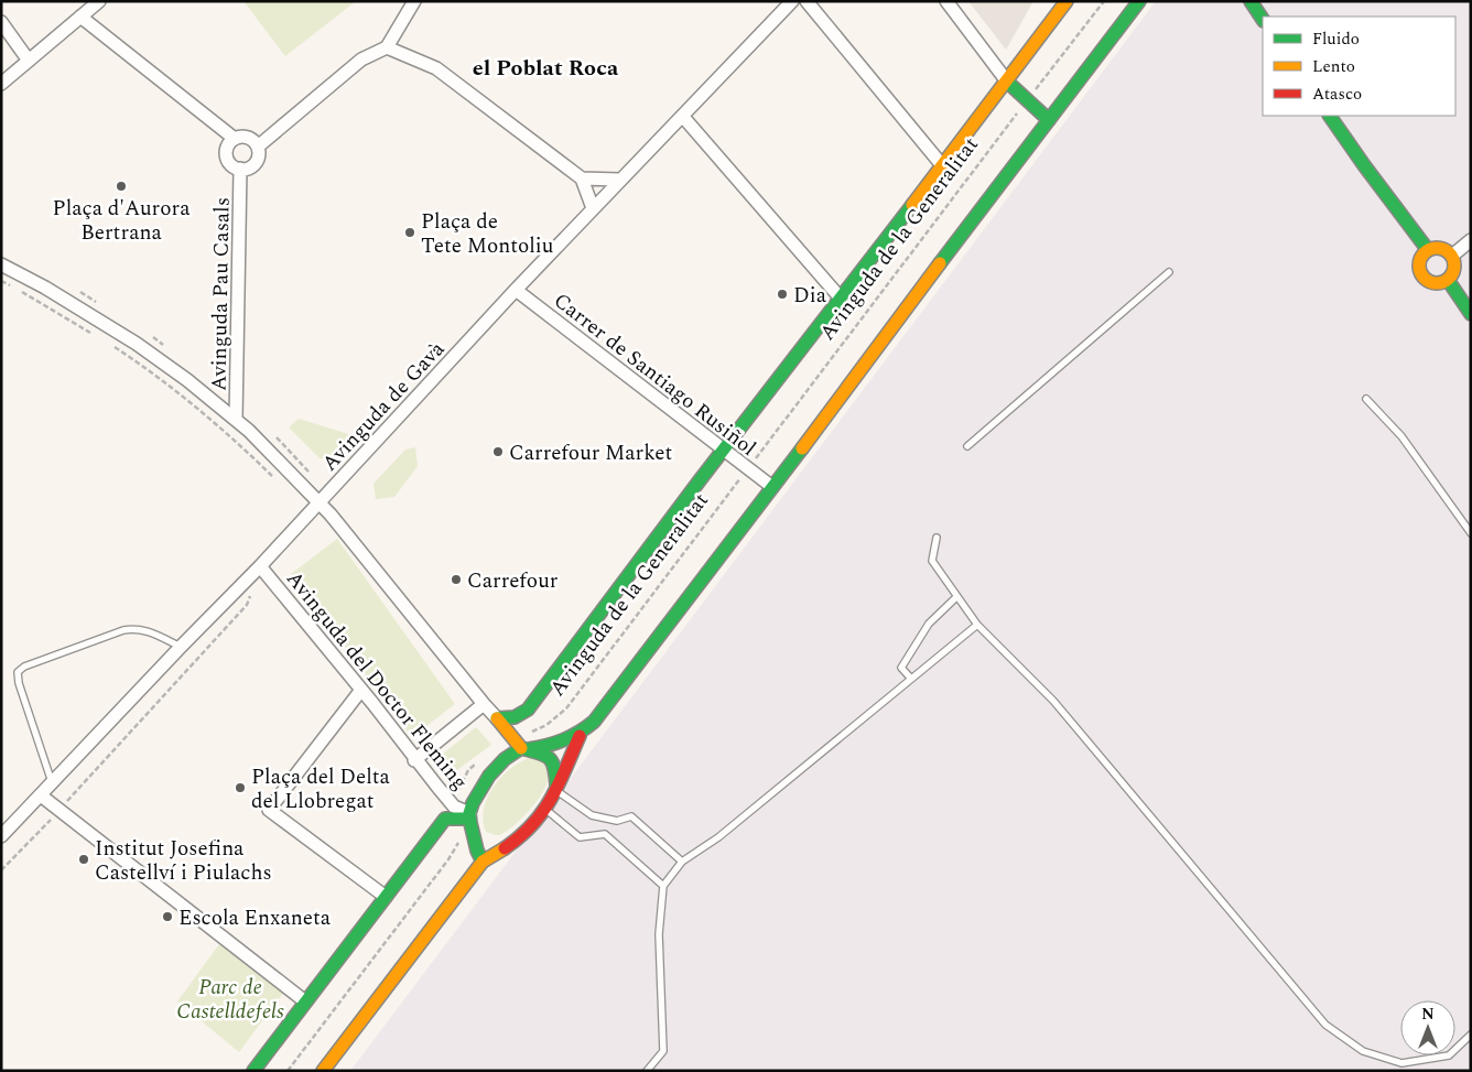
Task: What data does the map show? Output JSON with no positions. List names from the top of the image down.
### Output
{
  "streets": {
    "street": [
      "Avinguda Pau Casals",
      "Carrer de Santiago Rusiñol",
      "Avinguda de Gavà",
      "Avinguda del Doctor Fleming"
    ],
    "path": ["Avinguda de la Generalitat"]
  },
  "crossings": [
    ["Avinguda de la Generalitat", "Carrer de Santiago Rusiñol"],
    ["Carrer de Santiago Rusiñol", "Avinguda de Gavà"],
    ["Avinguda de Gavà", "Avinguda del Doctor Fleming"]
  ],
  "districts": ["el Poblat Roca"],
  "parks": ["Parc de Castelldefels"],
  "places": [
    "Plaça d'Aurora Bertrana",
    "Plaça de Tete Montoliu",
    "Dia",
    "Carrefour Market",
    "Carrefour",
    "Plaça del Delta del Llobregat",
    "Institut Josefina Castellví i Piulachs",
    "Escola Enxaneta"
  ],
  "legend": ["Fluido", "Lento", "Atasco"],
  "north": "top"
}
